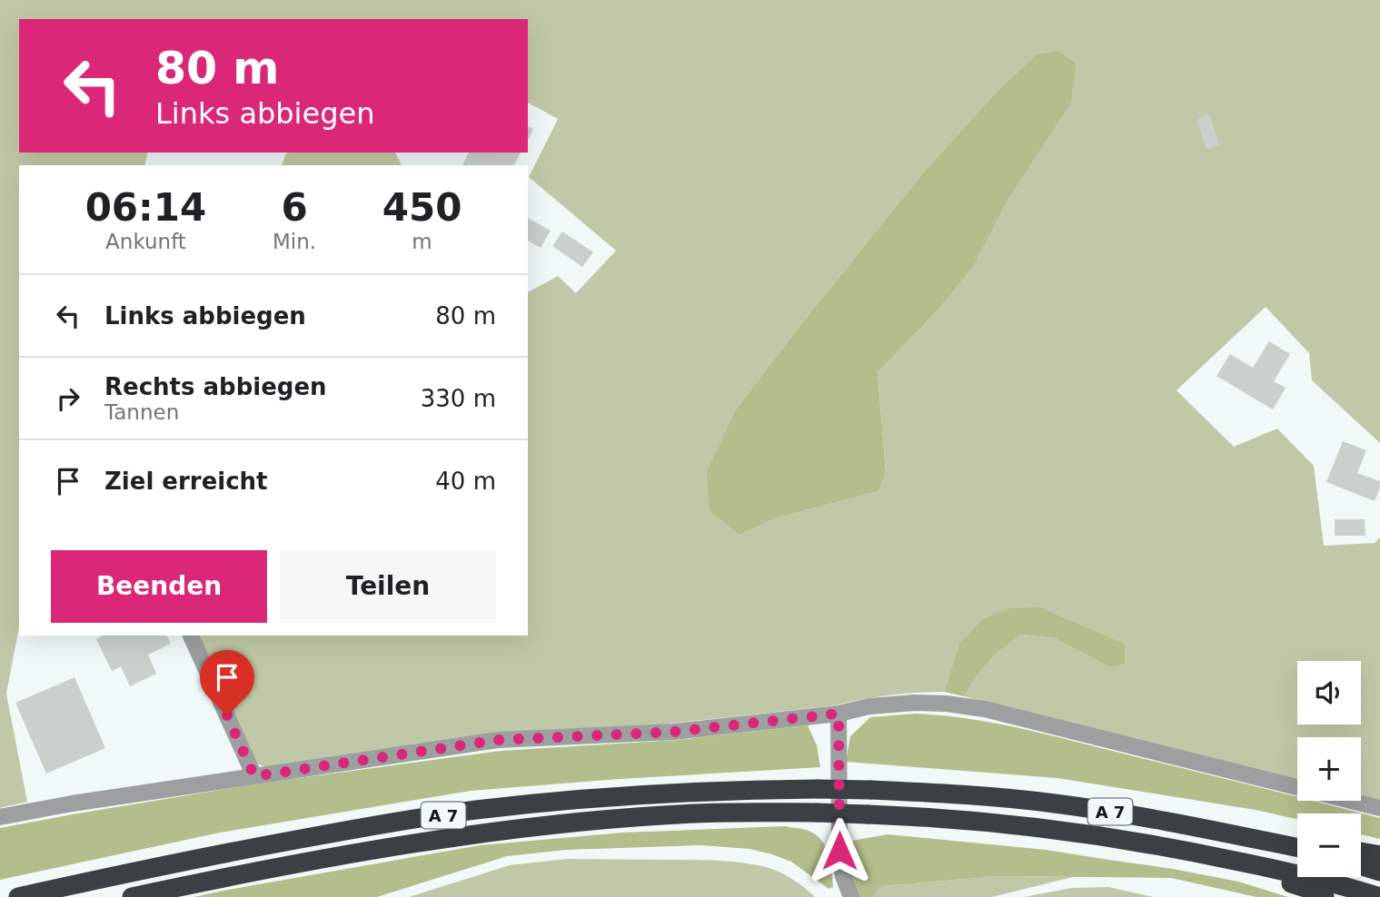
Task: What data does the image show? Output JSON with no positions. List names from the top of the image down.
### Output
{
  "streets": {
    "highway": ["A 7"]
  },
  "page": {
    "turn": ["80 m", "Links abbiegen"],
    "eta": [
      "06:14",
      "Ankunft",
      "6",
      "Min.",
      "450",
      "m"
    ],
    "list": [
      {
        "name": "Links abbiegen",
        "value": "80 m"
      },
      {
        "name": "Rechts abbiegen",
        "note": "Tannen",
        "value": "330 m"
      },
      {
        "name": "Ziel erreicht",
        "value": "40 m"
      }
    ],
    "buttons": ["Beenden", "Teilen"],
    "map_buttons": ["+", "−"]
  }
}
